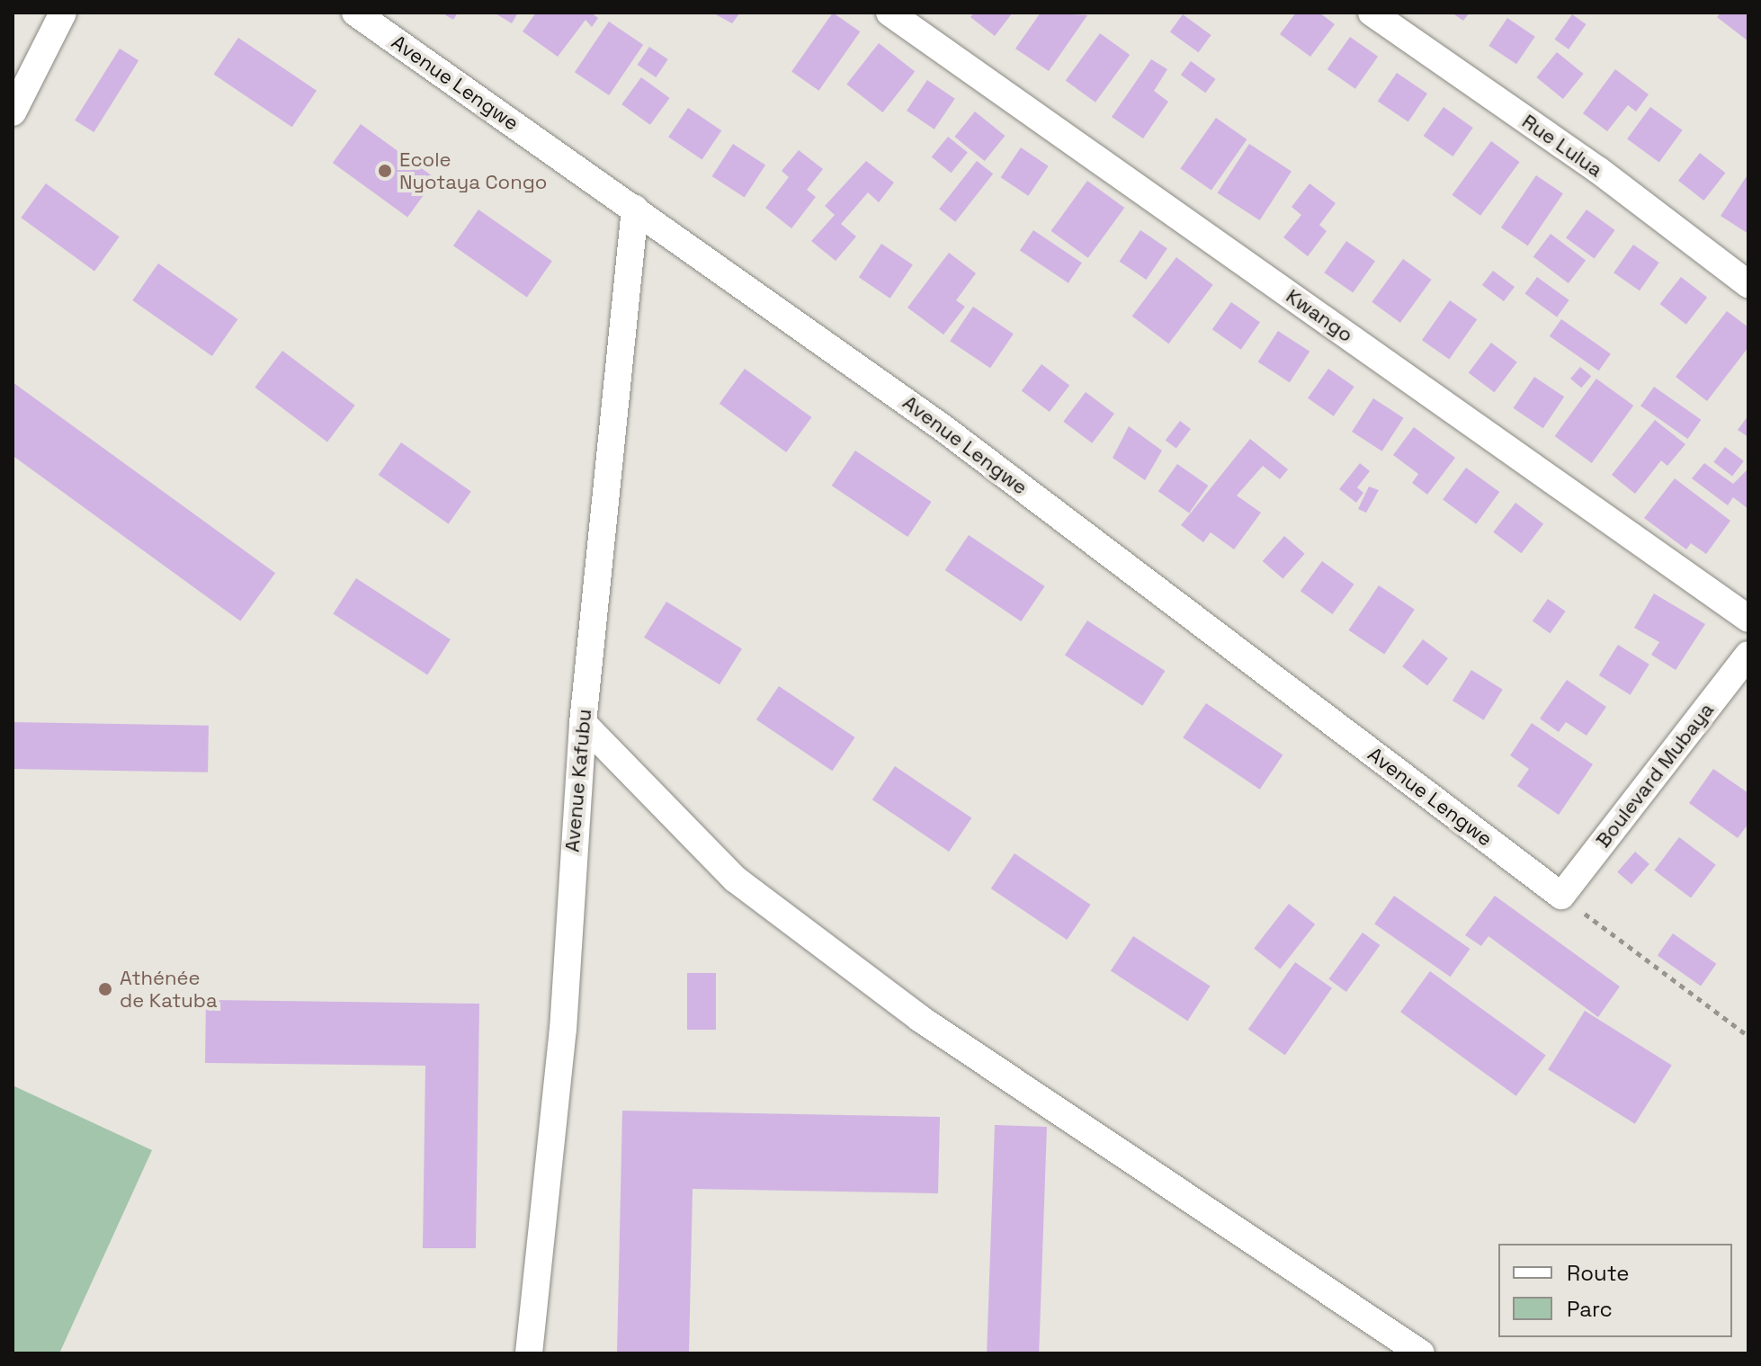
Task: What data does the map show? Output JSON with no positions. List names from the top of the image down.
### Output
{
  "streets": {
    "street": [
      "Avenue Lengwe",
      "Rue Lulua",
      "Kwango",
      "Boulevard Mubaya",
      "Avenue Kafubu"
    ]
  },
  "crossings": [
    ["Avenue Lengwe", "Boulevard Mubaya"],
    ["Avenue Lengwe", "Avenue Kafubu"]
  ],
  "places": ["Ecole Nyotaya Congo", "Athénée de Katuba"],
  "legend": ["Route", "Parc"]
}
